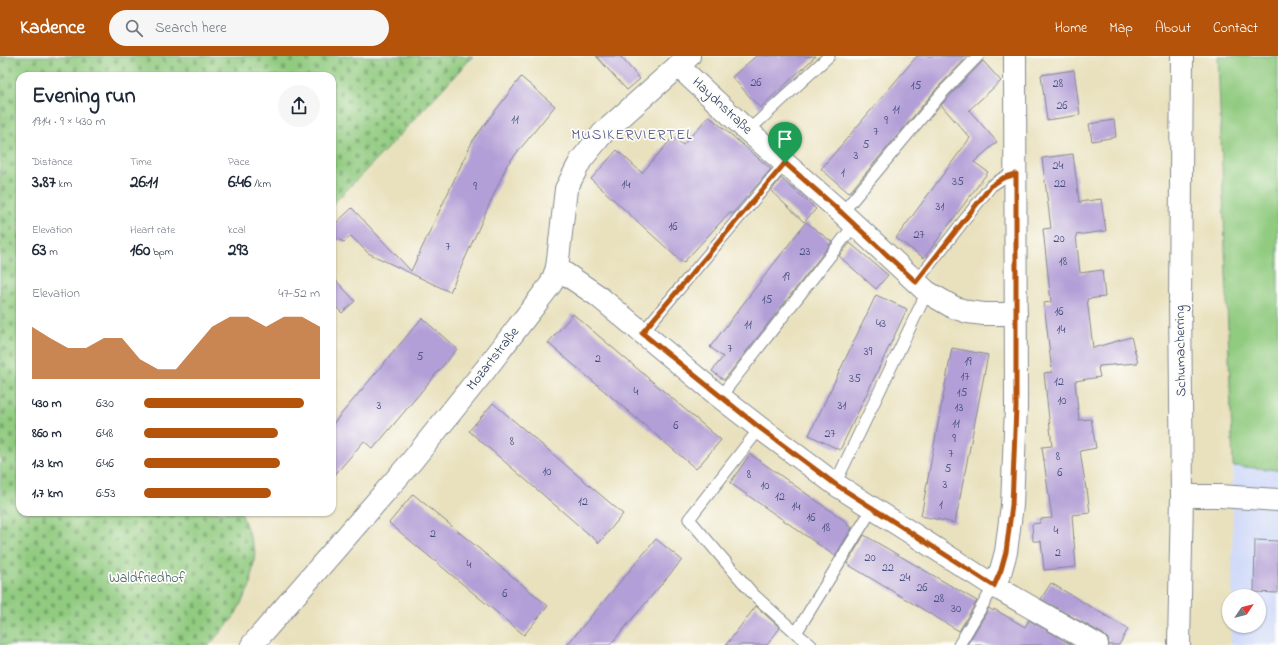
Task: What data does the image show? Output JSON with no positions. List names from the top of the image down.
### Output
{
  "streets": {
    "street": ["Haydnstraße", "Schumacherring", "Mozartstraße"]
  },
  "crossings": [
    ["Haydnstraße", "Mozartstraße"]
  ],
  "districts": ["MUSIKERVIERTEL"],
  "parks": ["Waldfriedhof"],
  "house_numbers": [
    "26",
    "28",
    "15",
    "26",
    "11",
    "11",
    "9",
    "7",
    "5",
    "3",
    "24",
    "1",
    "35",
    "22",
    "14",
    "9",
    "31",
    "16",
    "27",
    "20",
    "7",
    "23",
    "18",
    "19",
    "15",
    "16",
    "43",
    "11",
    "14",
    "7",
    "39",
    "5",
    "2",
    "19",
    "17",
    "35",
    "12",
    "4",
    "15",
    "10",
    "3",
    "31",
    "13",
    "11",
    "6",
    "27",
    "9",
    "8",
    "7",
    "8",
    "5",
    "10",
    "6",
    "8",
    "3",
    "10",
    "12",
    "12",
    "1",
    "14",
    "16",
    "18",
    "4",
    "2",
    "2",
    "20",
    "4",
    "22",
    "24",
    "26",
    "6",
    "28",
    "30"
  ],
  "north": "top right",
  "page": {
    "header": "Kadence",
    "search": "Search here",
    "nav": [
      "Home",
      "Map",
      "About",
      "Contact"
    ],
    "heading": ["Evening run", "19:14 · 9 × 430 m"],
    "stats": [
      ["Distance", "3.87 km"],
      ["Time", "26:11"],
      ["Pace", "6:46 /km"],
      ["Elevation", "63 m"],
      ["Heart rate", "160 bpm"],
      ["kcal", "293"]
    ],
    "chart": ["Elevation", "47–52 m"],
    "list": [
      {
        "name": "430 m",
        "note": "6:30"
      },
      {
        "name": "860 m",
        "note": "6:48"
      },
      {
        "name": "1.3 km",
        "note": "6:46"
      },
      {
        "name": "1.7 km",
        "note": "6:53"
      }
    ]
  }
}
